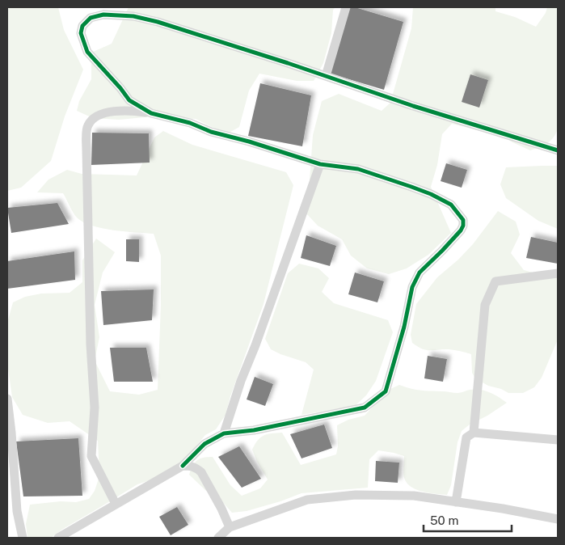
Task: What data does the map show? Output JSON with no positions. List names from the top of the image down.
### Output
{
  "scale_bar": "50 m"
}
